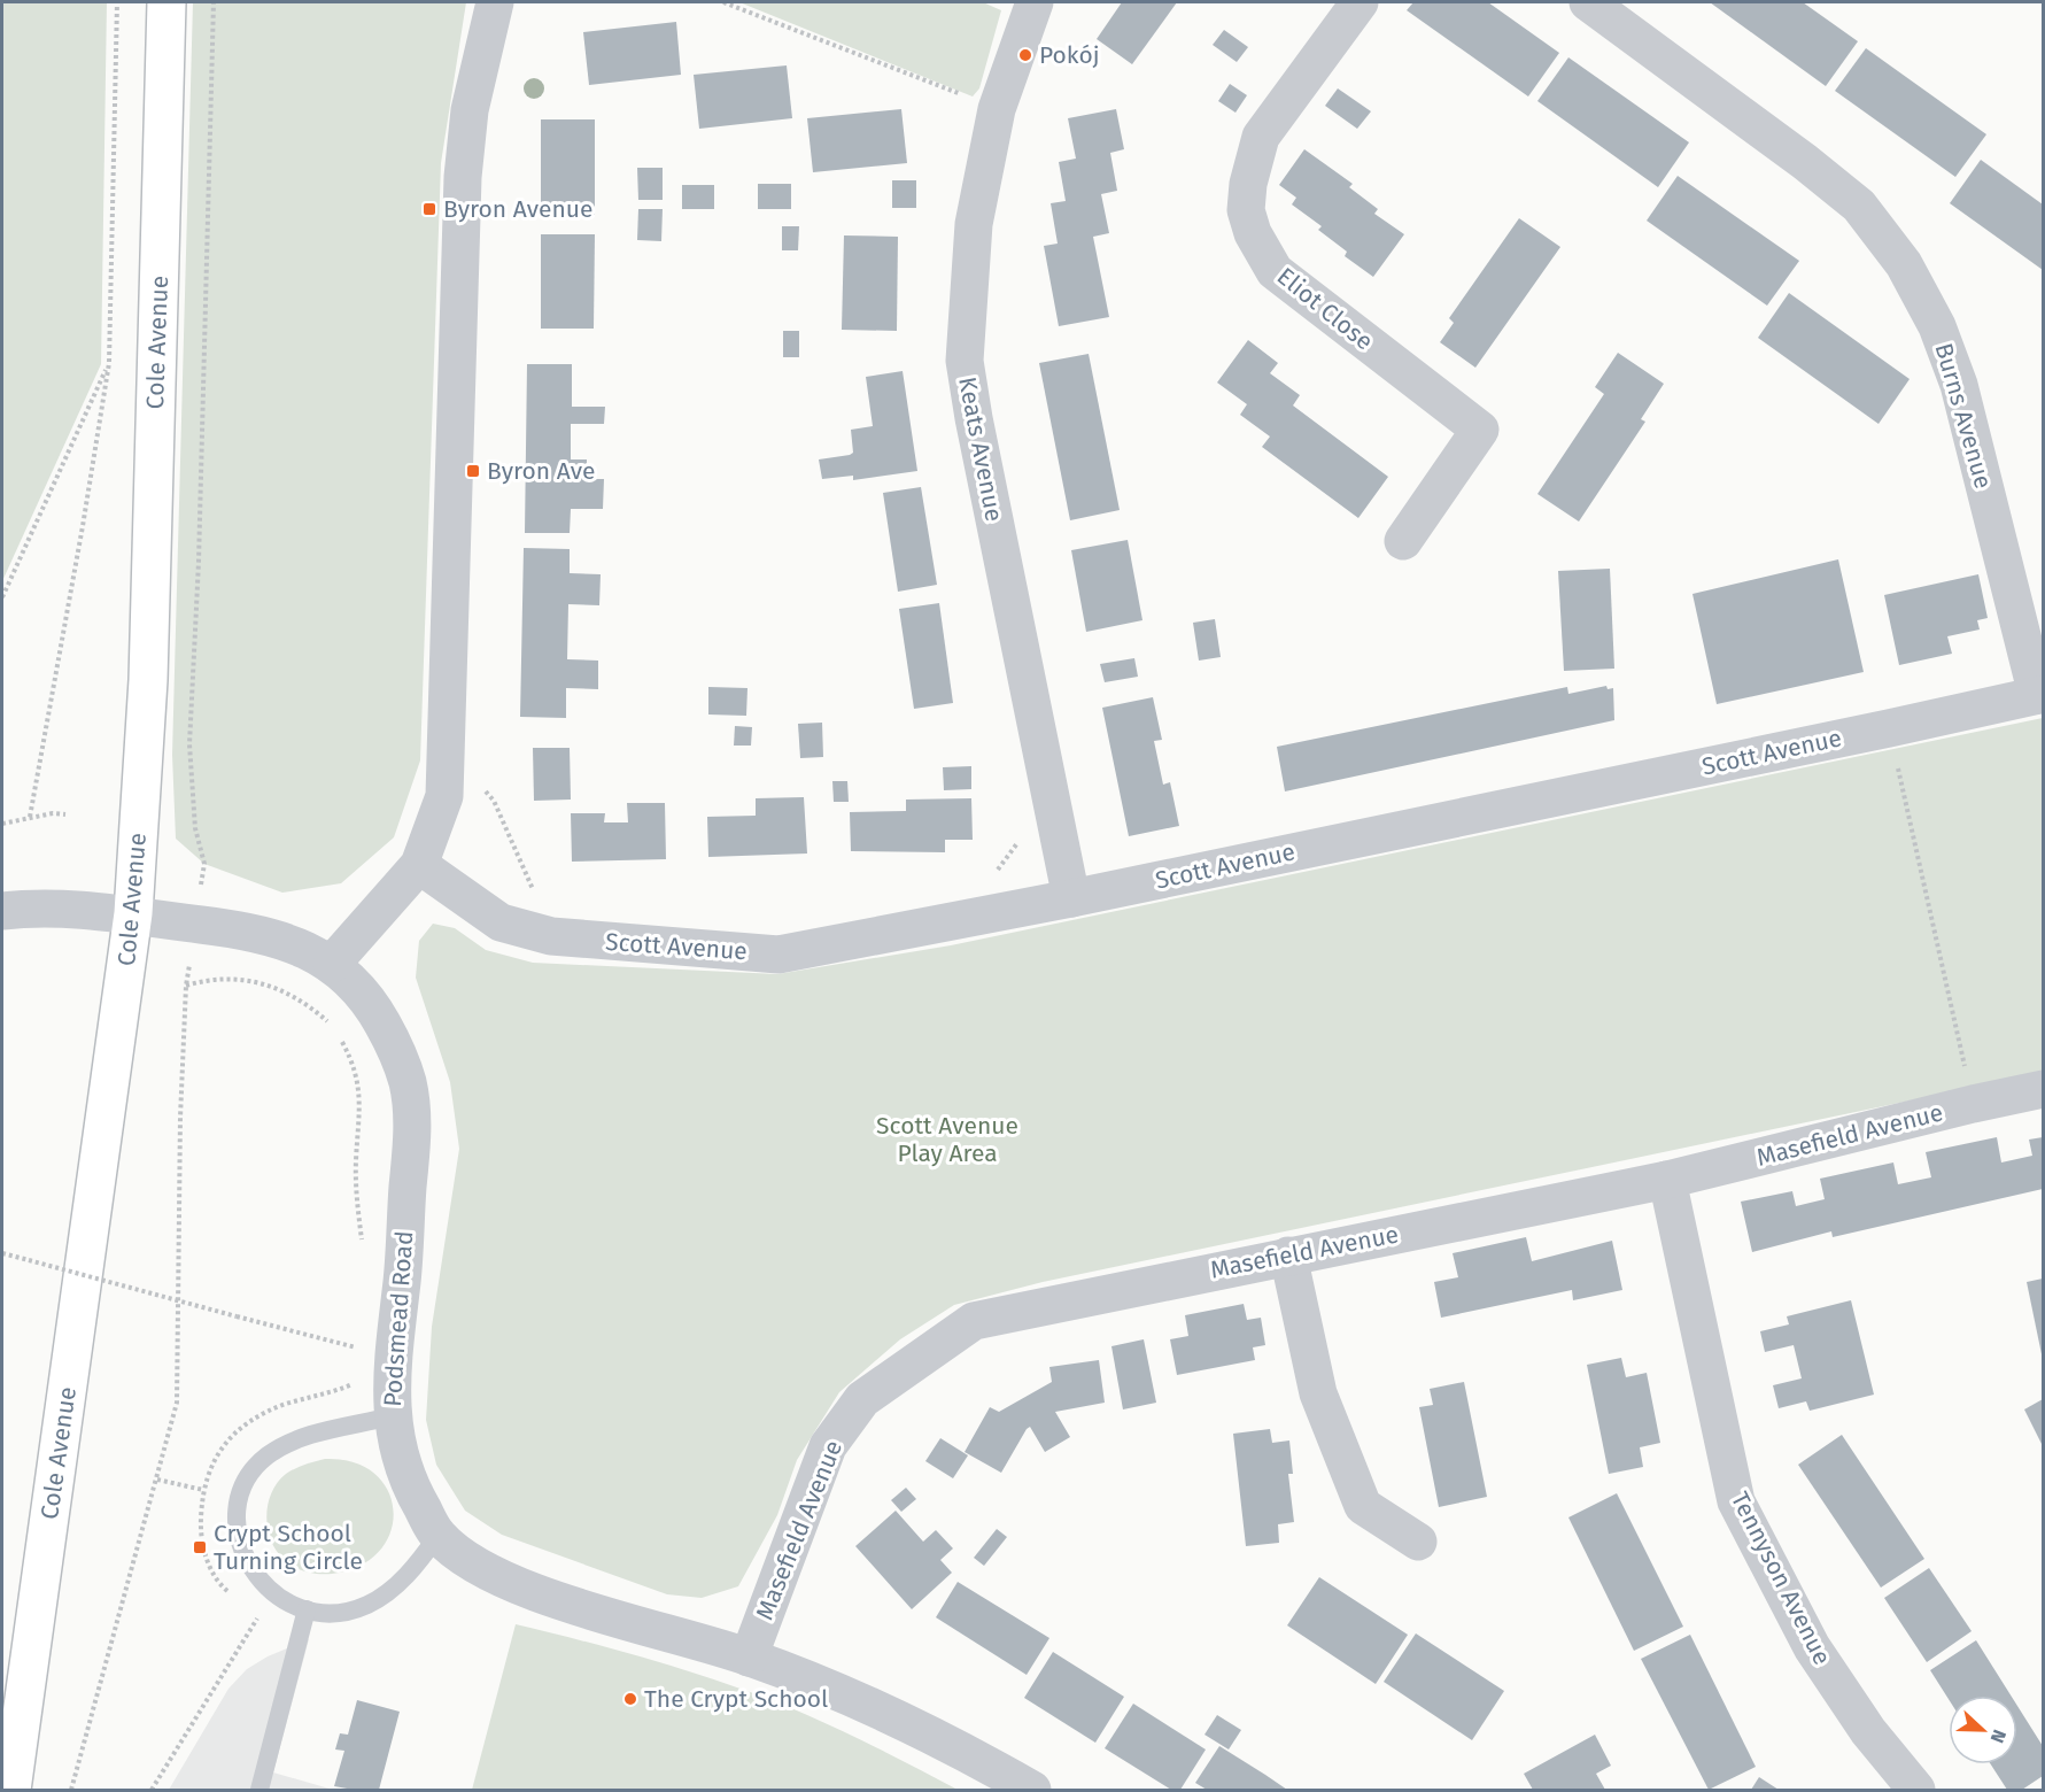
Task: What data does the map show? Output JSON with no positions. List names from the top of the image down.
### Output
{
  "streets": {
    "highway": ["Cole Avenue"],
    "street": [
      "Eliot Close",
      "Burns Avenue",
      "Keats Avenue",
      "Scott Avenue",
      "Masefield Avenue",
      "Podsmead Road",
      "Tennyson Avenue"
    ]
  },
  "crossings": [
    ["Cole Avenue", "Podsmead Road"],
    ["Burns Avenue", "Scott Avenue"],
    ["Keats Avenue", "Scott Avenue"],
    ["Masefield Avenue", "Podsmead Road"],
    ["Masefield Avenue", "Tennyson Avenue"]
  ],
  "parks": ["Scott Avenue Play Area"],
  "places": {
    "other": ["Pokój", "The Crypt School"],
    "transit": ["Byron Avenue", "Byron Ave", "Crypt School Turning Circle"]
  },
  "north": "right"
}
